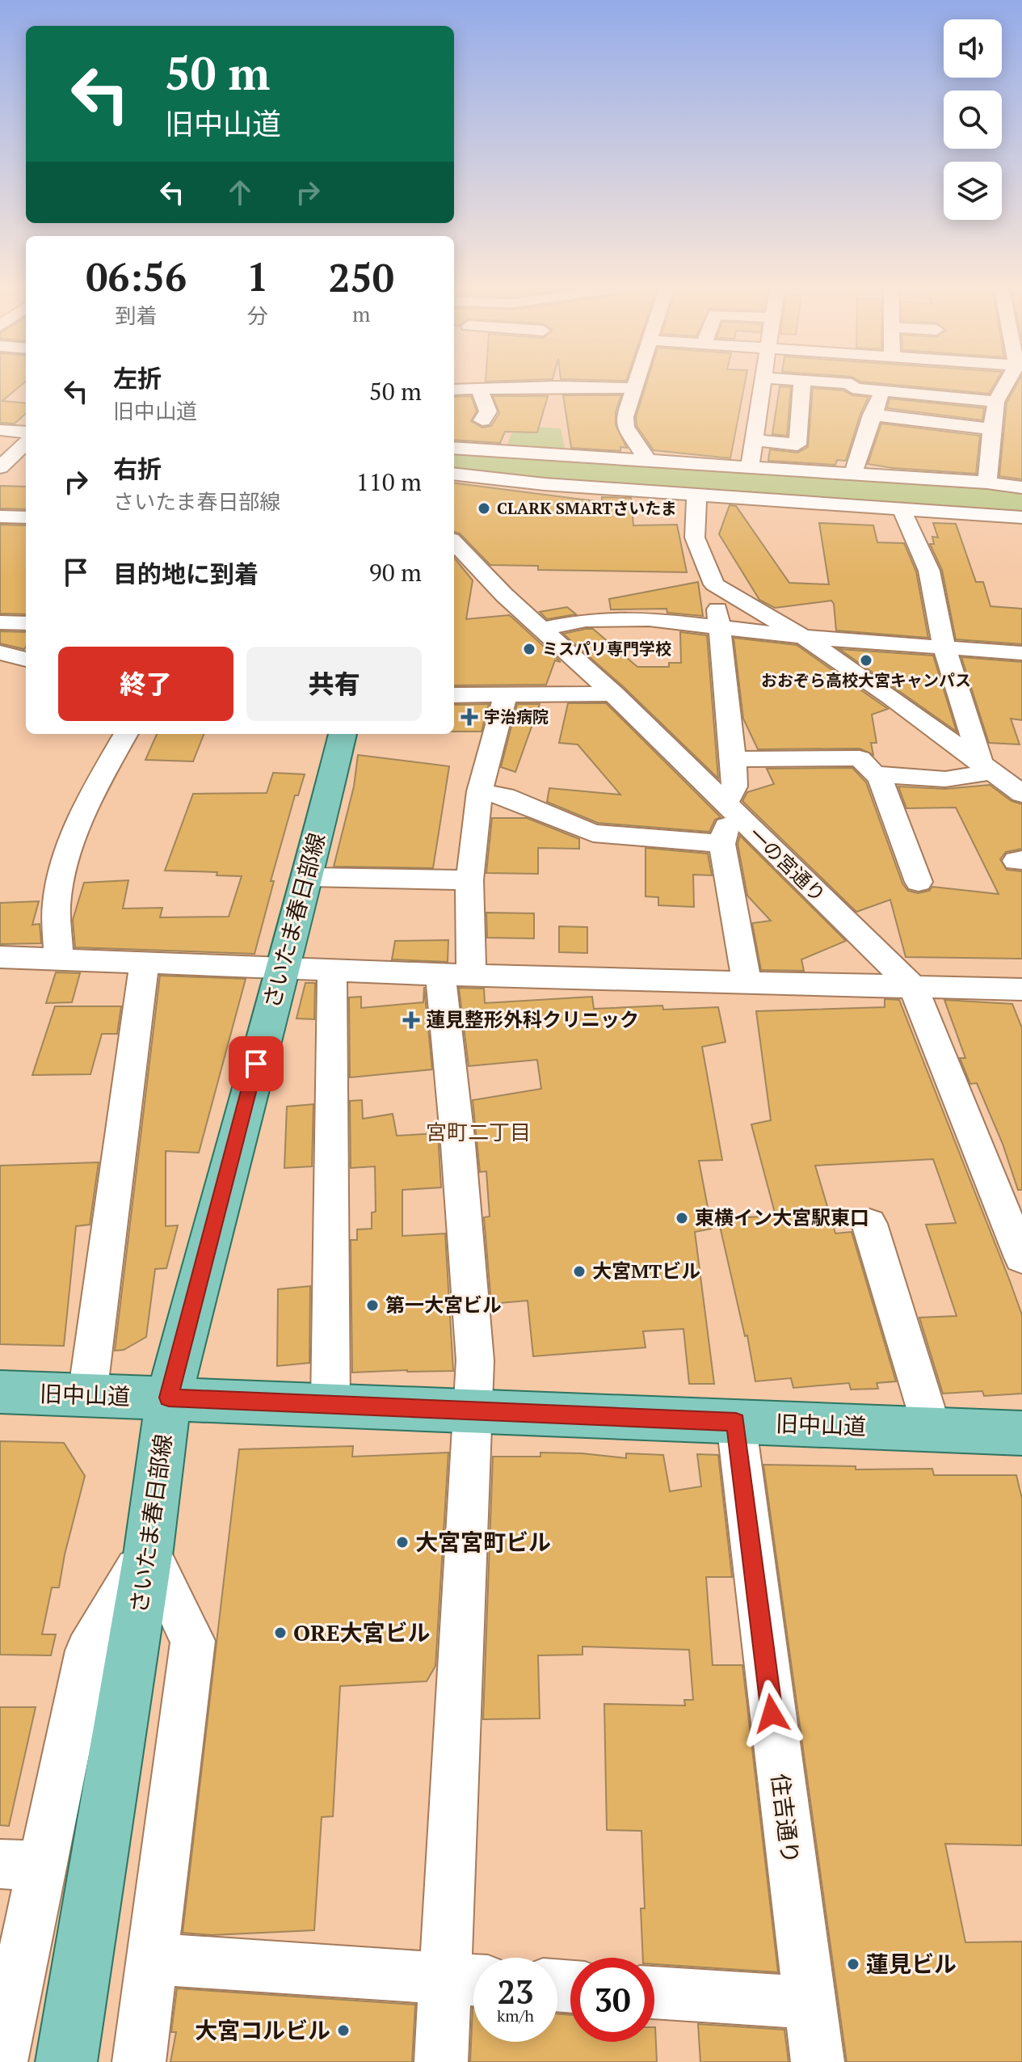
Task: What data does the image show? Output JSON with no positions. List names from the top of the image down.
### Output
{
  "streets": {
    "main road": ["さいたま春日部線", "旧中山道"],
    "street": ["一の宮通り", "住吉通り"]
  },
  "crossings": [
    ["さいたま春日部線", "旧中山道"],
    ["旧中山道", "住吉通り"]
  ],
  "districts": ["宮町二丁目"],
  "places": {
    "other": [
      "CLARK SMARTさいたま",
      "ミスパリ専門学校",
      "おおぞら高校大宮キャンパス",
      "東横イン大宮駅東口",
      "大宮MTビル",
      "第一大宮ビル",
      "大宮宮町ビル",
      "ORE大宮ビル",
      "蓮見ビル",
      "大宮コルビル"
    ],
    "health": ["宇治病院", "蓮見整形外科クリニック"]
  },
  "page": {
    "turn": ["50 m", "旧中山道"],
    "eta": [
      "06:56",
      "到着",
      "1",
      "分",
      "250",
      "m"
    ],
    "list": [
      {
        "name": "左折",
        "note": "旧中山道",
        "value": "50 m"
      },
      {
        "name": "右折",
        "note": "さいたま春日部線",
        "value": "110 m"
      },
      {
        "name": "目的地に到着",
        "value": "90 m"
      }
    ],
    "buttons": ["終了", "共有"],
    "speed": "23 km/h",
    "limit": "30"
  }
}
